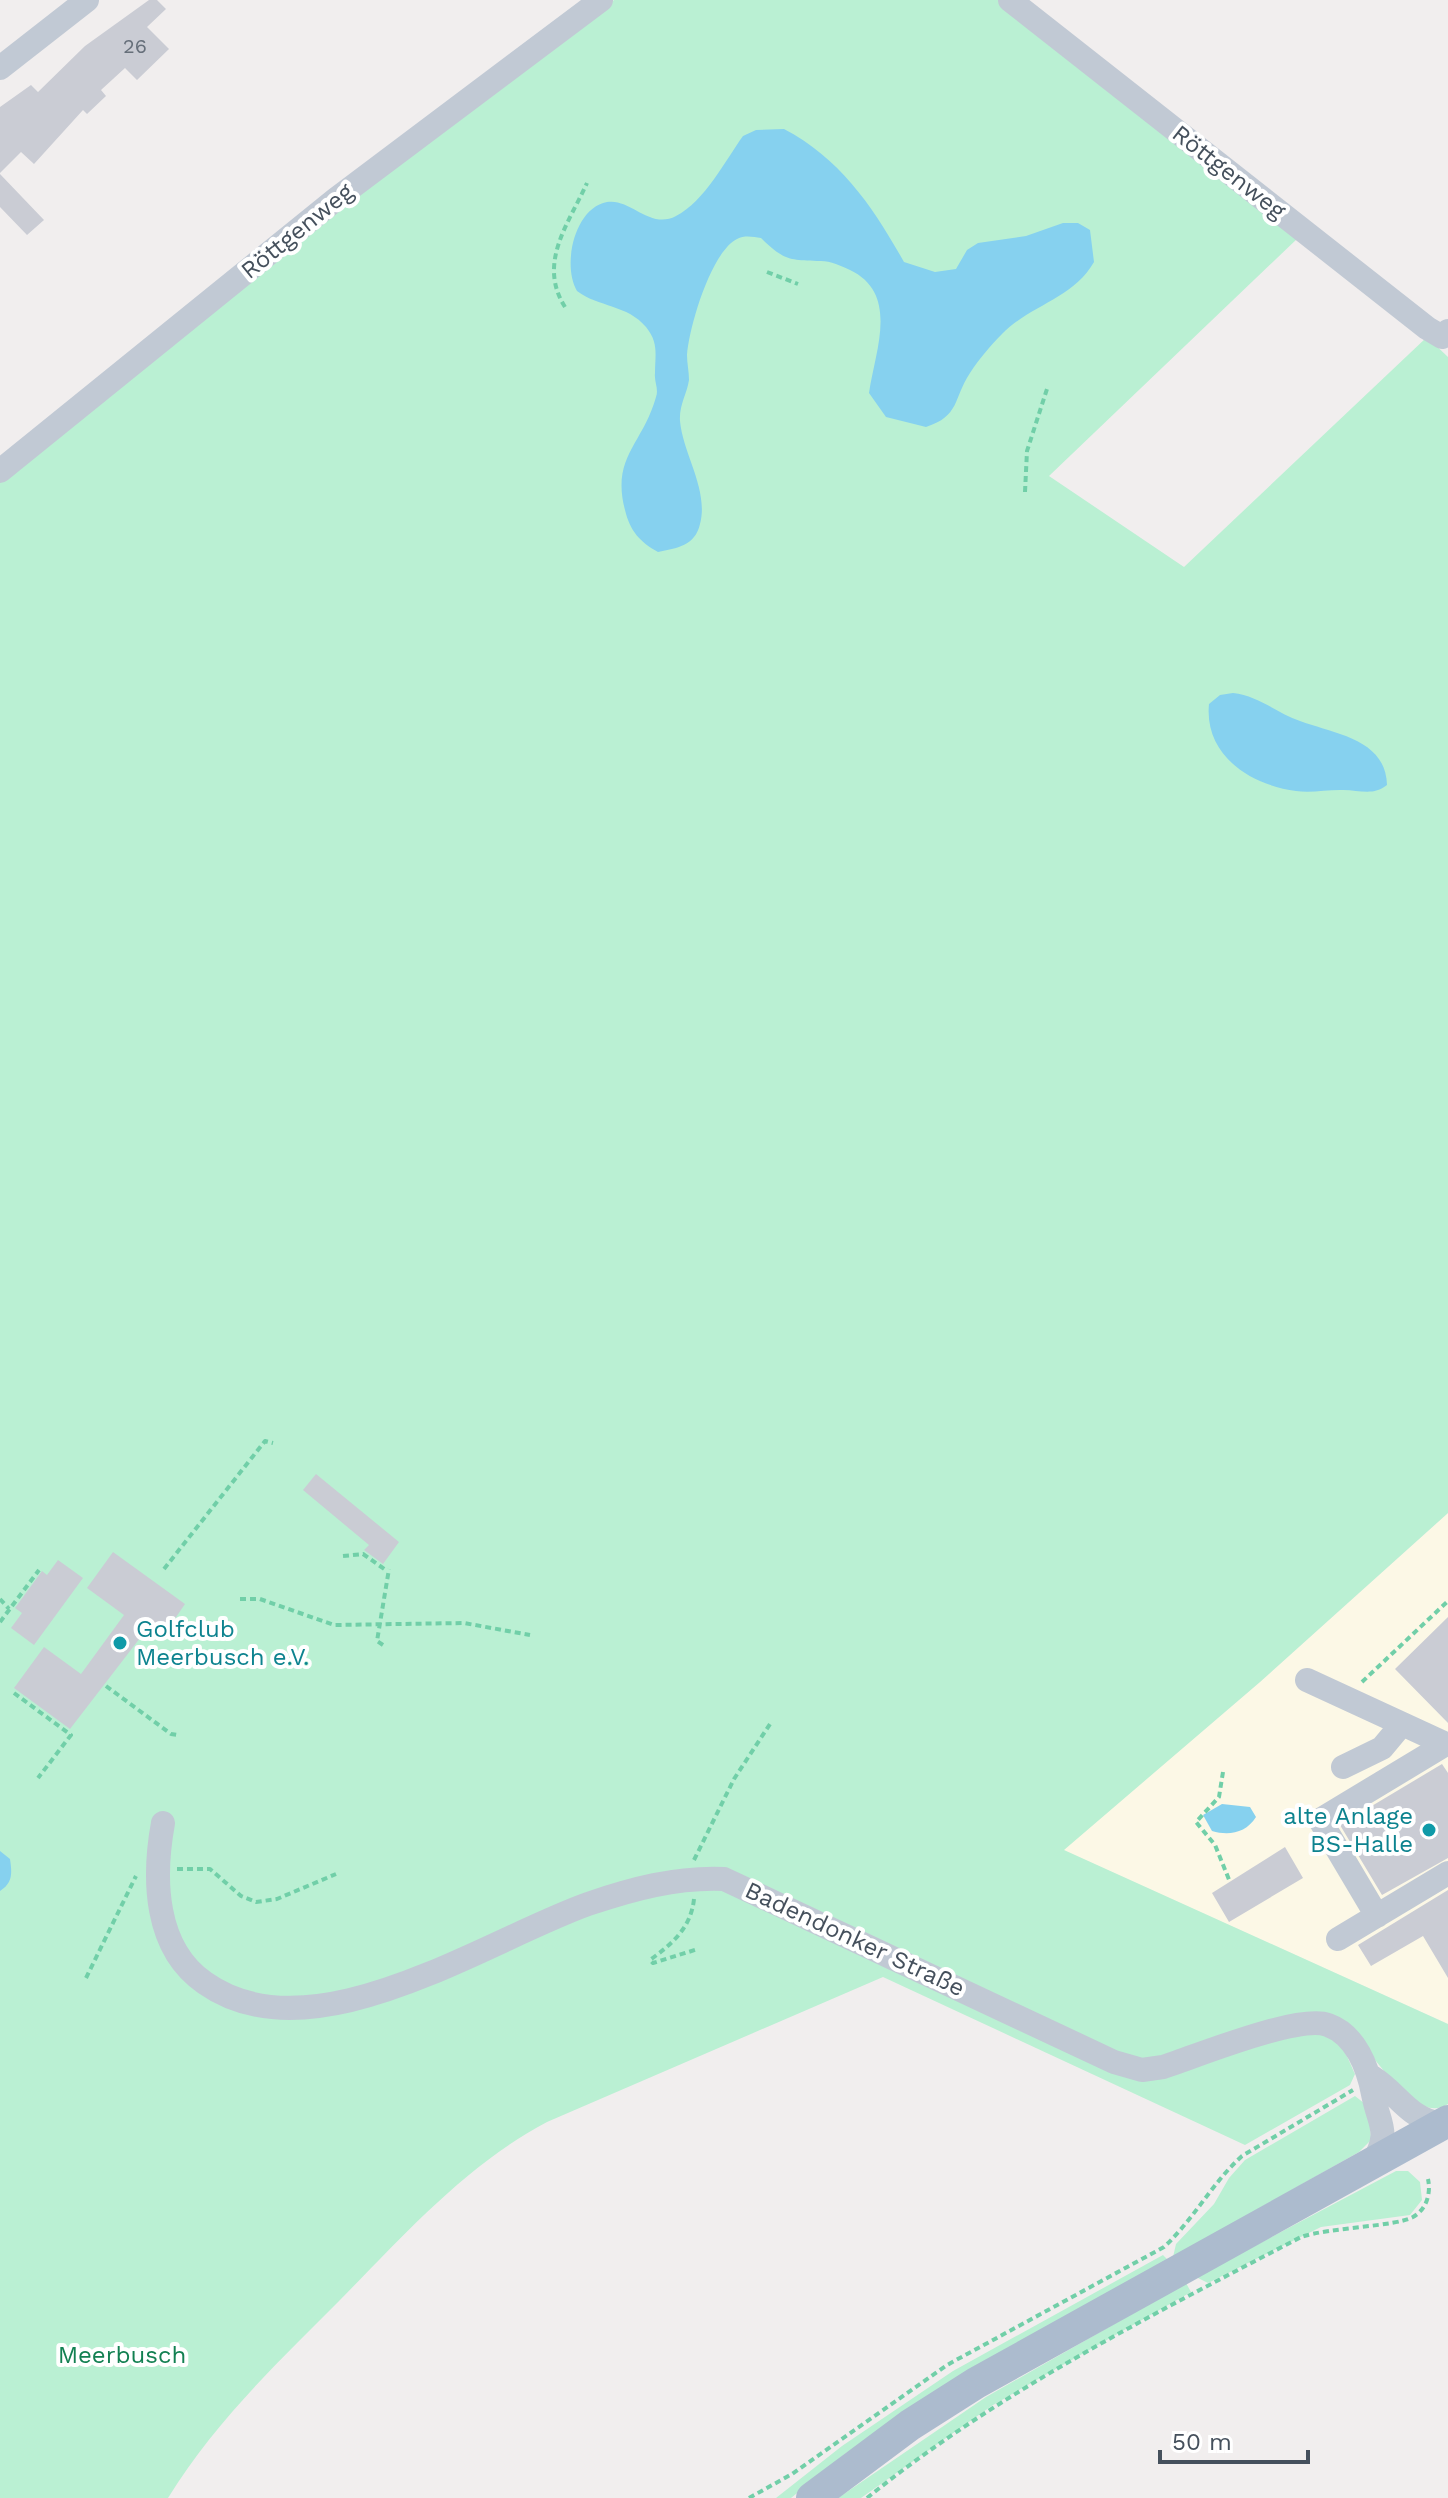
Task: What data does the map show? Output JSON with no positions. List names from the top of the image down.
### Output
{
  "streets": {
    "street": ["Röttgenweg", "Badendonker Straße"]
  },
  "parks": ["Meerbusch"],
  "places": ["Golfclub Meerbusch e.V.", "alte Anlage BS-Halle"],
  "house_numbers": ["26"],
  "scale_bar": "50 m"
}
